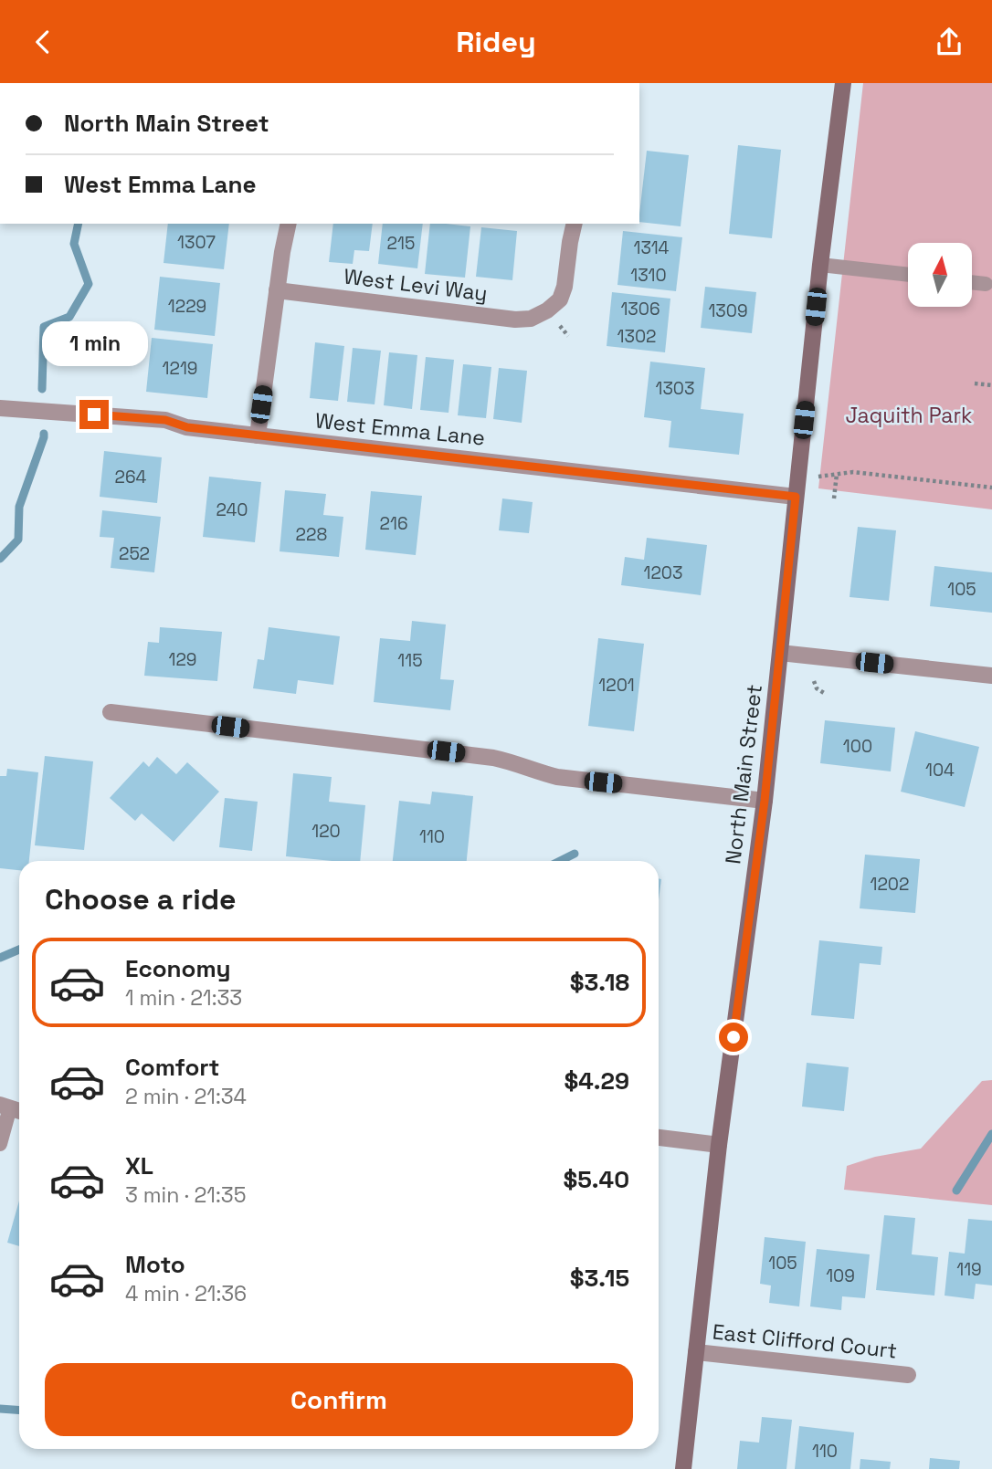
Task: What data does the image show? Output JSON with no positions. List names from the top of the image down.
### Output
{
  "streets": {
    "street": [
      "West Levi Way",
      "West Emma Lane",
      "North Main Street",
      "East Clifford Court"
    ]
  },
  "crossings": [
    ["West Emma Lane", "North Main Street"],
    ["North Main Street", "East Clifford Court"]
  ],
  "parks": ["Jaquith Park"],
  "house_numbers": [
    "1307",
    "215",
    "1314",
    "1310",
    "1229",
    "1306",
    "1309",
    "1302",
    "1219",
    "1303",
    "264",
    "240",
    "216",
    "228",
    "252",
    "1203",
    "105",
    "129",
    "115",
    "1201",
    "100",
    "104",
    "120",
    "110",
    "1202",
    "105",
    "119",
    "109",
    "110"
  ],
  "north": "top",
  "page": {
    "header": "Ridey",
    "banner": ["North Main Street", "West Emma Lane"],
    "bubble": "1 min",
    "heading": "Choose a ride",
    "list": [
      {
        "name": "Economy",
        "note": "1 min · 21:33",
        "value": "$3.18"
      },
      {
        "name": "Comfort",
        "note": "2 min · 21:34",
        "value": "$4.29"
      },
      {
        "name": "XL",
        "note": "3 min · 21:35",
        "value": "$5.40"
      },
      {
        "name": "Moto",
        "note": "4 min · 21:36",
        "value": "$3.15"
      }
    ],
    "buttons": "Confirm"
  }
}
